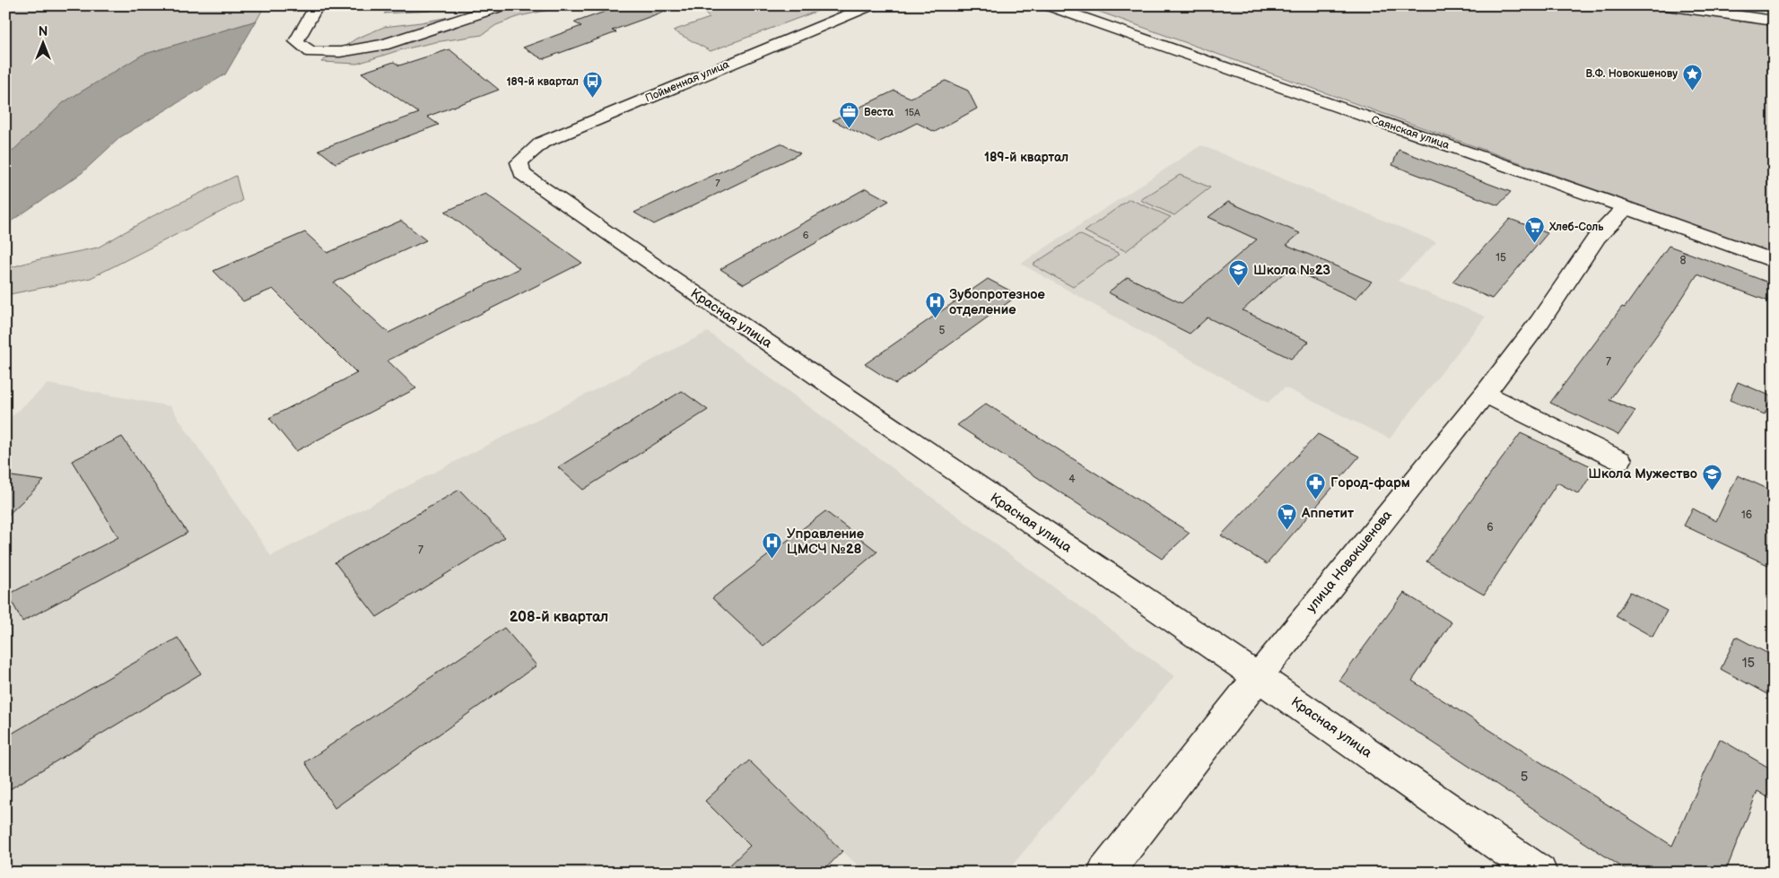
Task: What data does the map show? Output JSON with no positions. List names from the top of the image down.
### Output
{
  "streets": {
    "street": [
      "Пойменная улица",
      "Саянская улица",
      "Красная улица",
      "улица Новокшенова"
    ]
  },
  "crossings": [
    ["Пойменная улица", "Красная улица"],
    ["Саянская улица", "улица Новокшенова"],
    ["Красная улица", "улица Новокшенова"]
  ],
  "districts": ["189-й квартал", "208-й квартал"],
  "places": {
    "place": ["В.Ф. Новокшенову"],
    "bus stop": ["189-й квартал"],
    "office": ["Веста"],
    "supermarket": ["Хлеб-Соль", "Аппетит"],
    "school or university": ["Школа №23", "Школа Мужество"],
    "hospital": ["Зубопротезное отделение", "Управление ЦМСЧ №28"],
    "pharmacy": ["Город-фарм"]
  },
  "house_numbers": [
    "15А",
    "7",
    "6",
    "15",
    "8",
    "5",
    "7",
    "4",
    "16",
    "6",
    "7",
    "15",
    "5"
  ],
  "north": "top"
}
